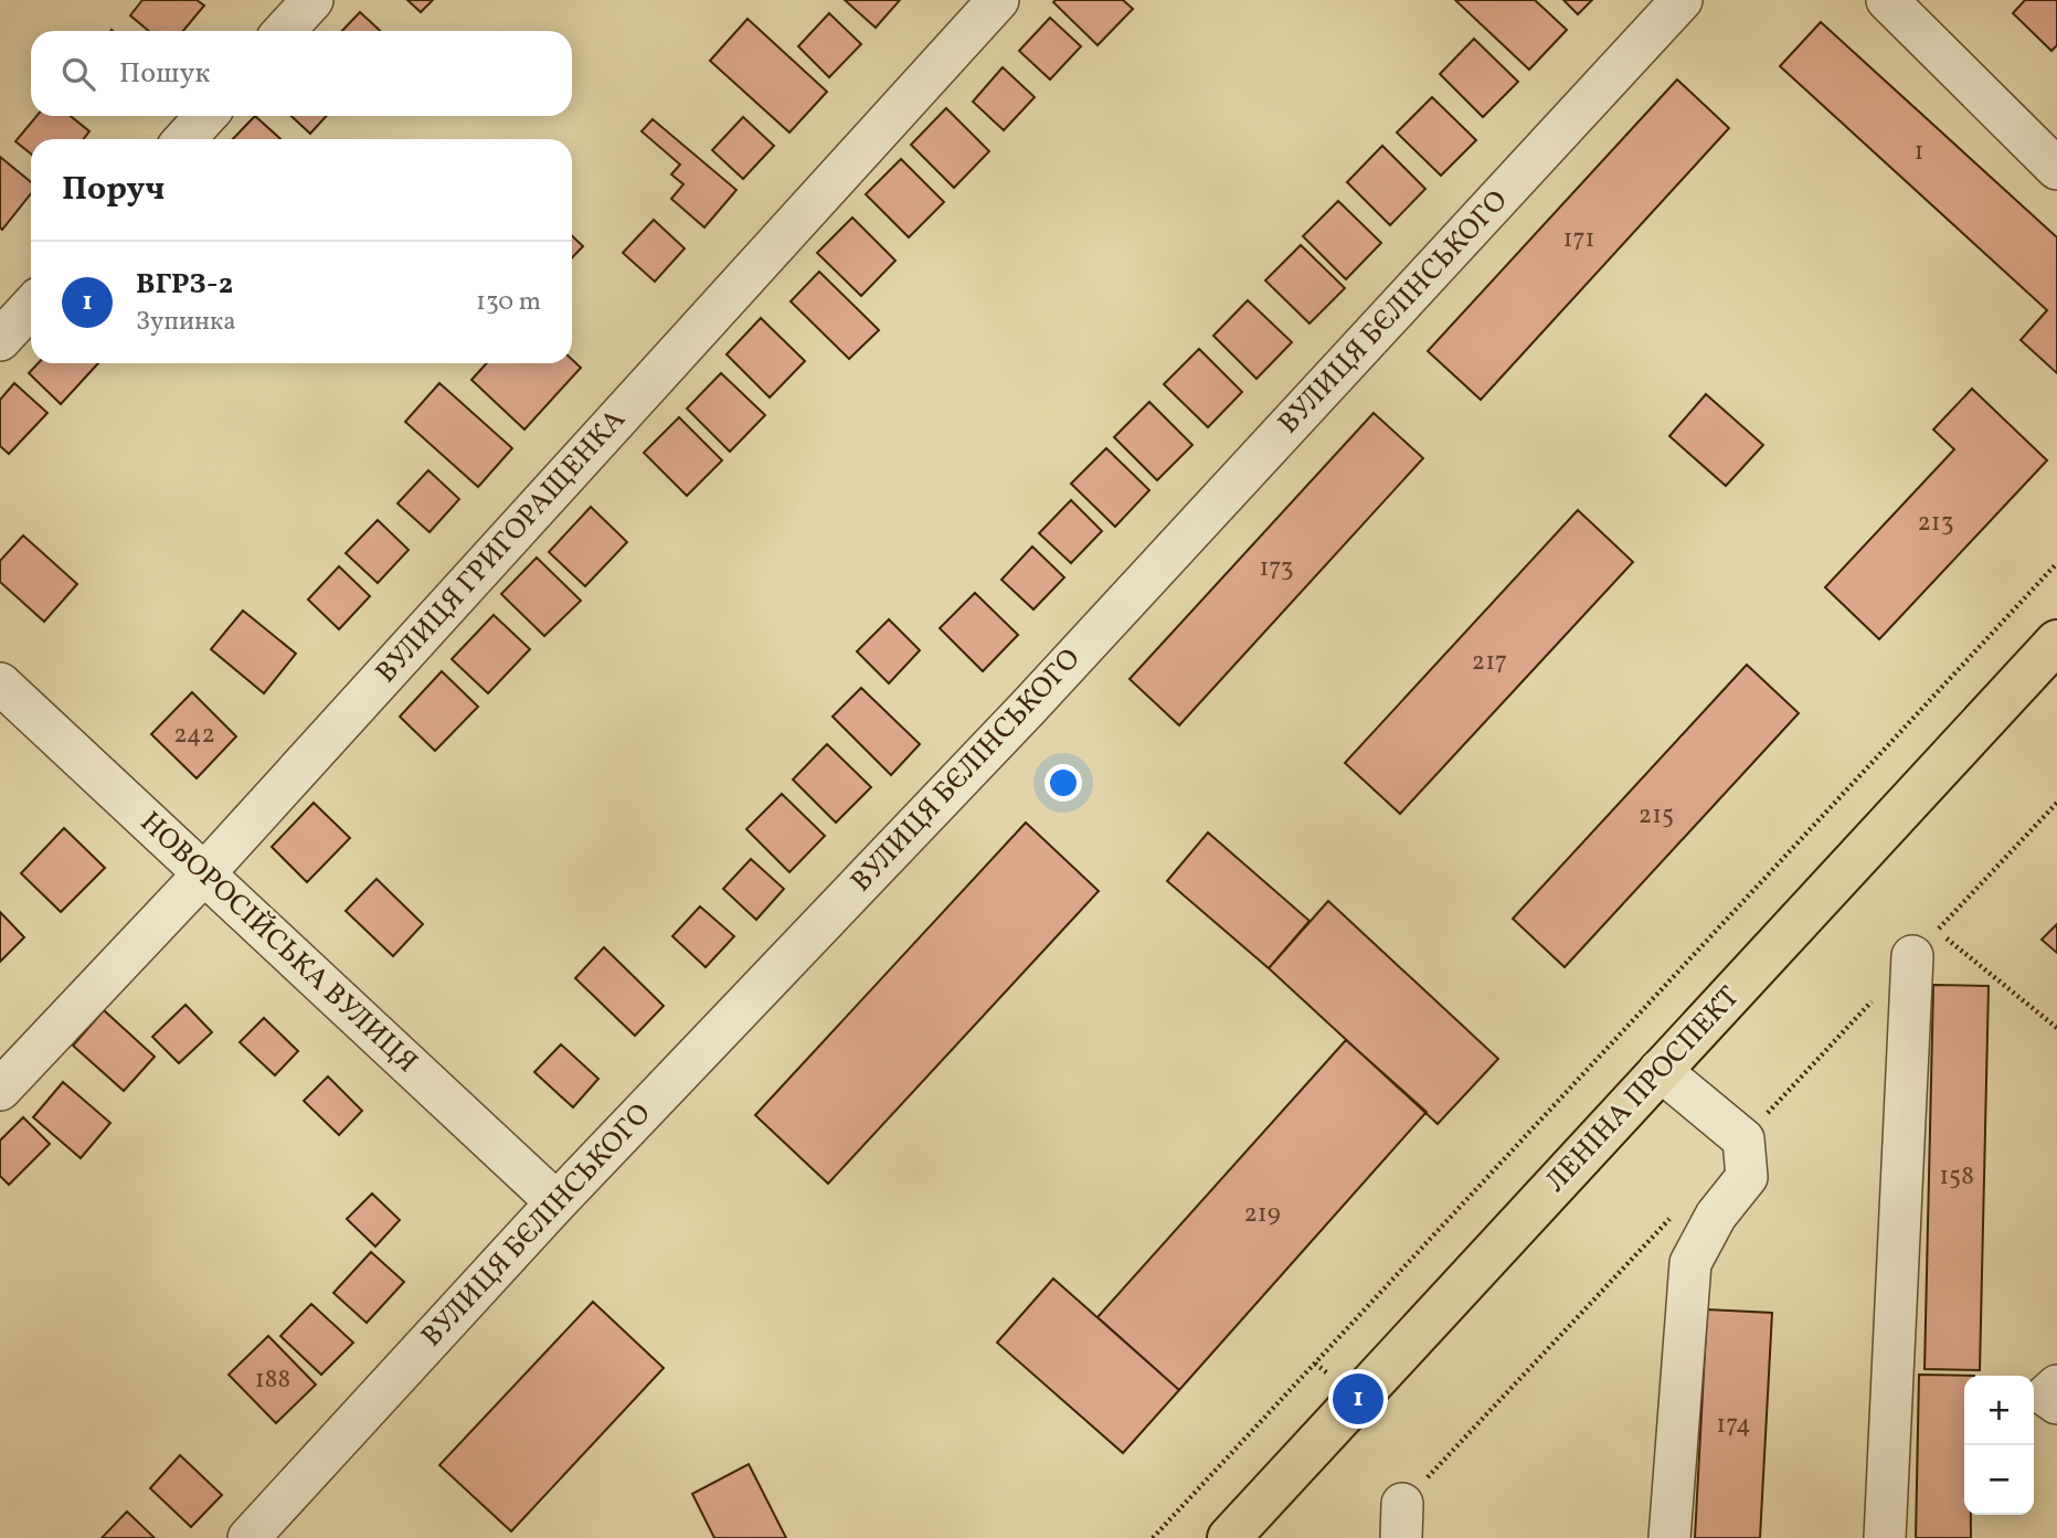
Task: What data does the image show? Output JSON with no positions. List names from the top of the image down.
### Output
{
  "streets": {
    "main road": ["ЛЕНІНА ПРОСПЕКТ"],
    "street": ["ВУЛИЦЯ БЄЛІНСЬКОГО", "ВУЛИЦЯ ГРИГОРАЩЕНКА", "НОВОРОСІЙСЬКА ВУЛИЦЯ"]
  },
  "crossings": [
    ["ВУЛИЦЯ БЄЛІНСЬКОГО", "НОВОРОСІЙСЬКА ВУЛИЦЯ"],
    ["ВУЛИЦЯ ГРИГОРАЩЕНКА", "НОВОРОСІЙСЬКА ВУЛИЦЯ"]
  ],
  "house_numbers": [
    "1",
    "171",
    "213",
    "173",
    "217",
    "242",
    "215",
    "158",
    "219",
    "188",
    "174"
  ],
  "page": {
    "search": "Пошук",
    "heading": "Поруч",
    "list": [
      {
        "mark": "1",
        "name": "ВГРЗ-2",
        "note": "Зупинка",
        "value": "130 m"
      }
    ],
    "pins": "1",
    "map_buttons": ["+", "−"]
  }
}
